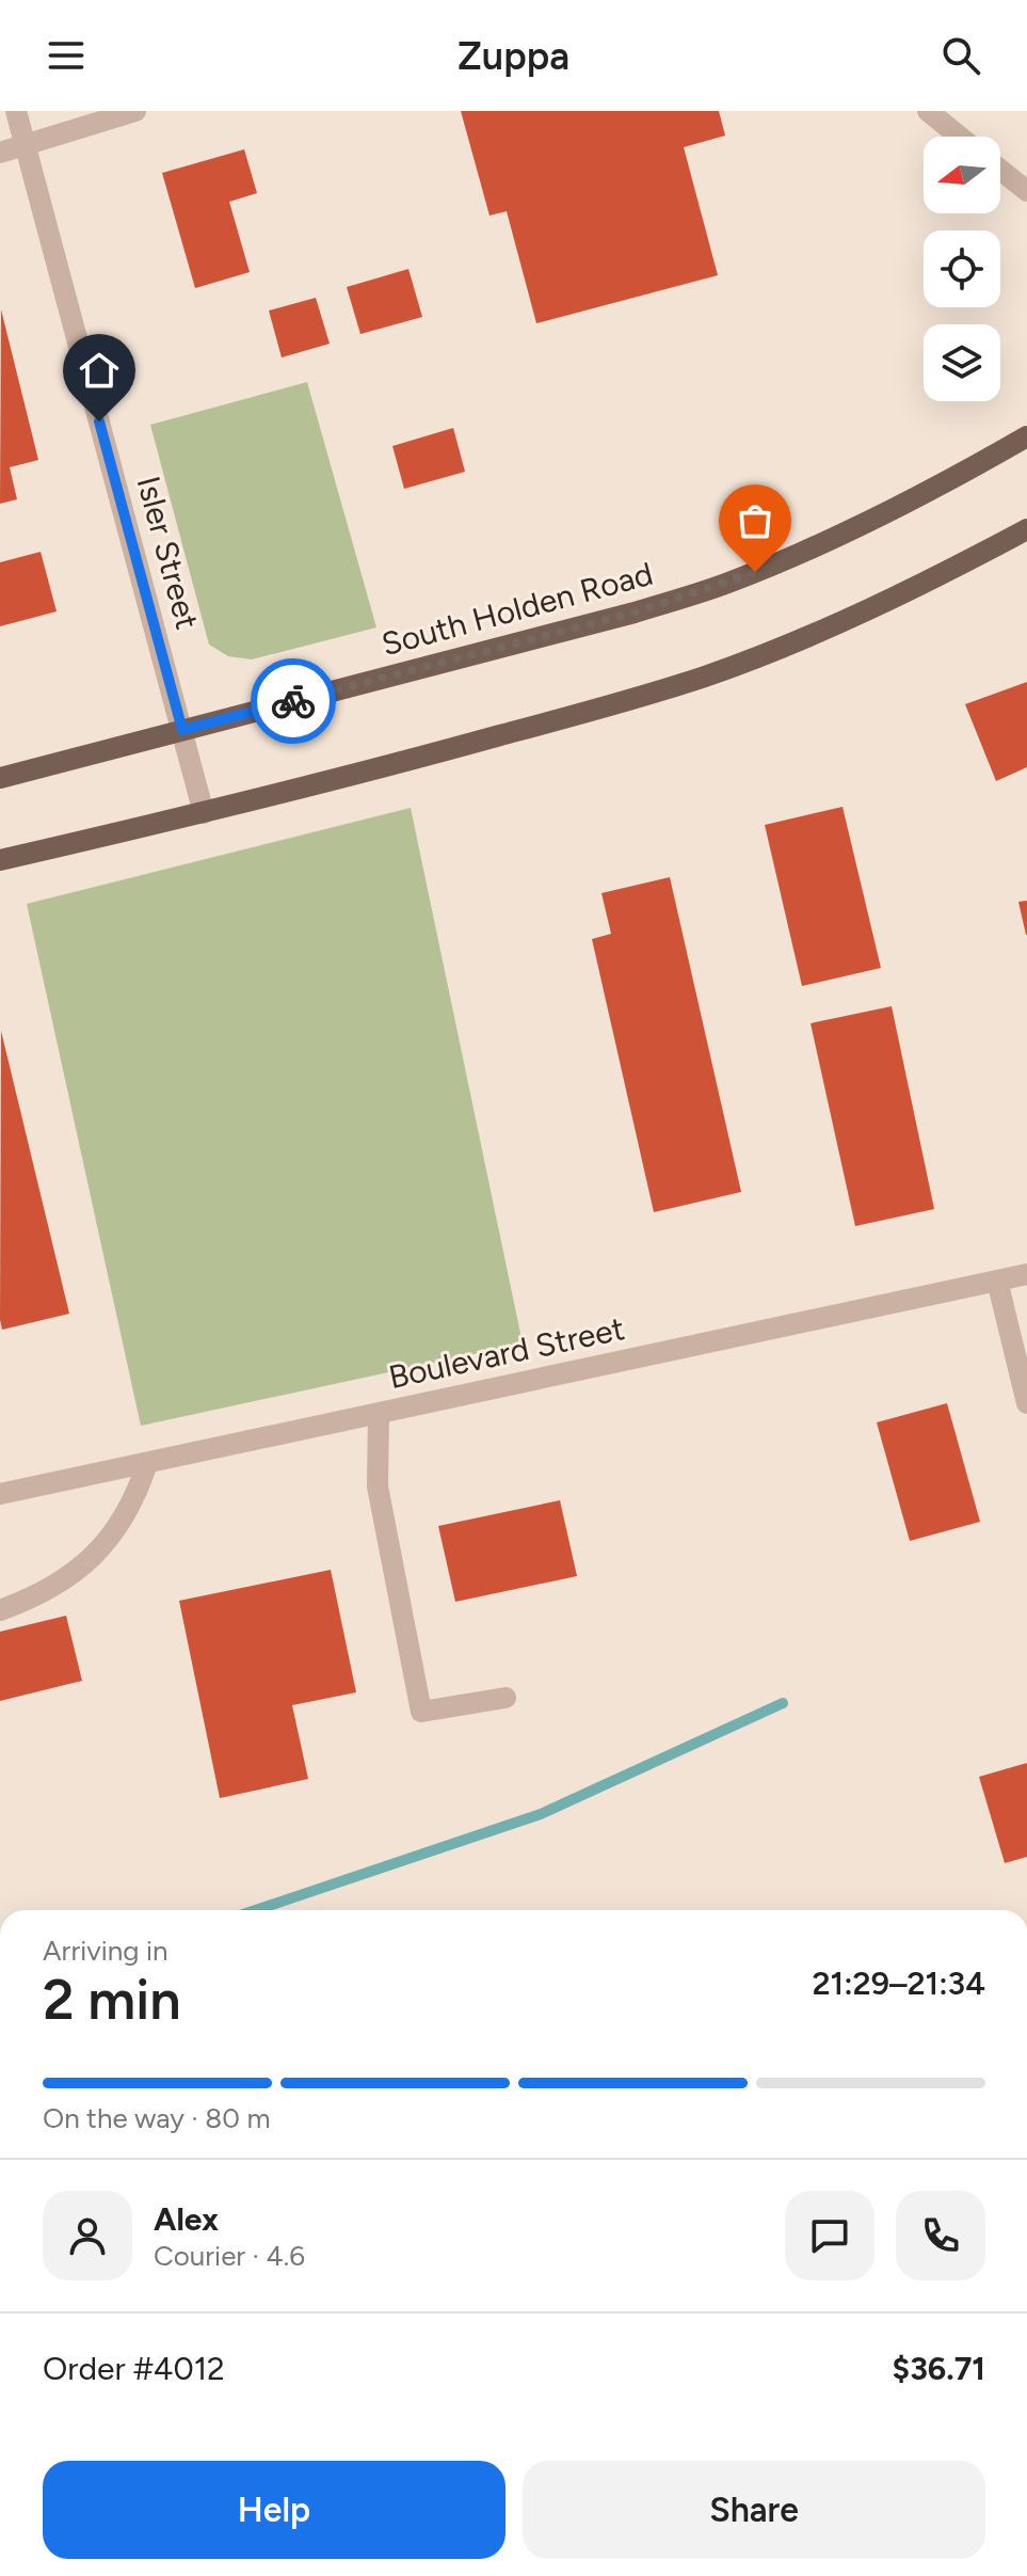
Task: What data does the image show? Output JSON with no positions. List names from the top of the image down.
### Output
{
  "streets": {
    "main road": ["South Holden Road"],
    "street": ["Isler Street", "Boulevard Street"]
  },
  "crossings": [
    ["Isler Street", "South Holden Road"]
  ],
  "north": "left",
  "page": {
    "header": "Zuppa",
    "heading": ["2 min", "Arriving in", "21:29–21:34"],
    "panel": [
      "Alex",
      "Courier · 4.6",
      "Order #4012",
      "$36.71"
    ],
    "bar": "On the way · 80 m",
    "buttons": ["Help", "Share"]
  }
}
